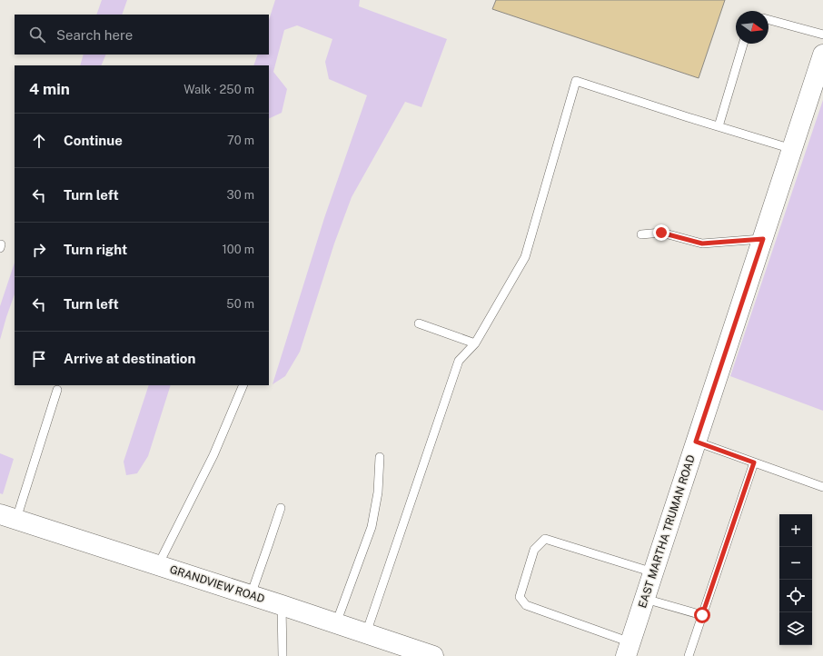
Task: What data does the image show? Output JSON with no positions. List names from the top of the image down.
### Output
{
  "streets": {
    "main road": ["EAST MARTHA TRUMAN ROAD", "GRANDVIEW ROAD"]
  },
  "north": "right",
  "page": {
    "search": "Search here",
    "heading": ["4 min", "Walk · 250 m"],
    "list": [
      ["Continue", "70 m"],
      ["Turn left", "30 m"],
      ["Turn right", "100 m"],
      ["Turn left", "50 m"],
      "Arrive at destination"
    ],
    "map_buttons": ["+", "−"]
  }
}
